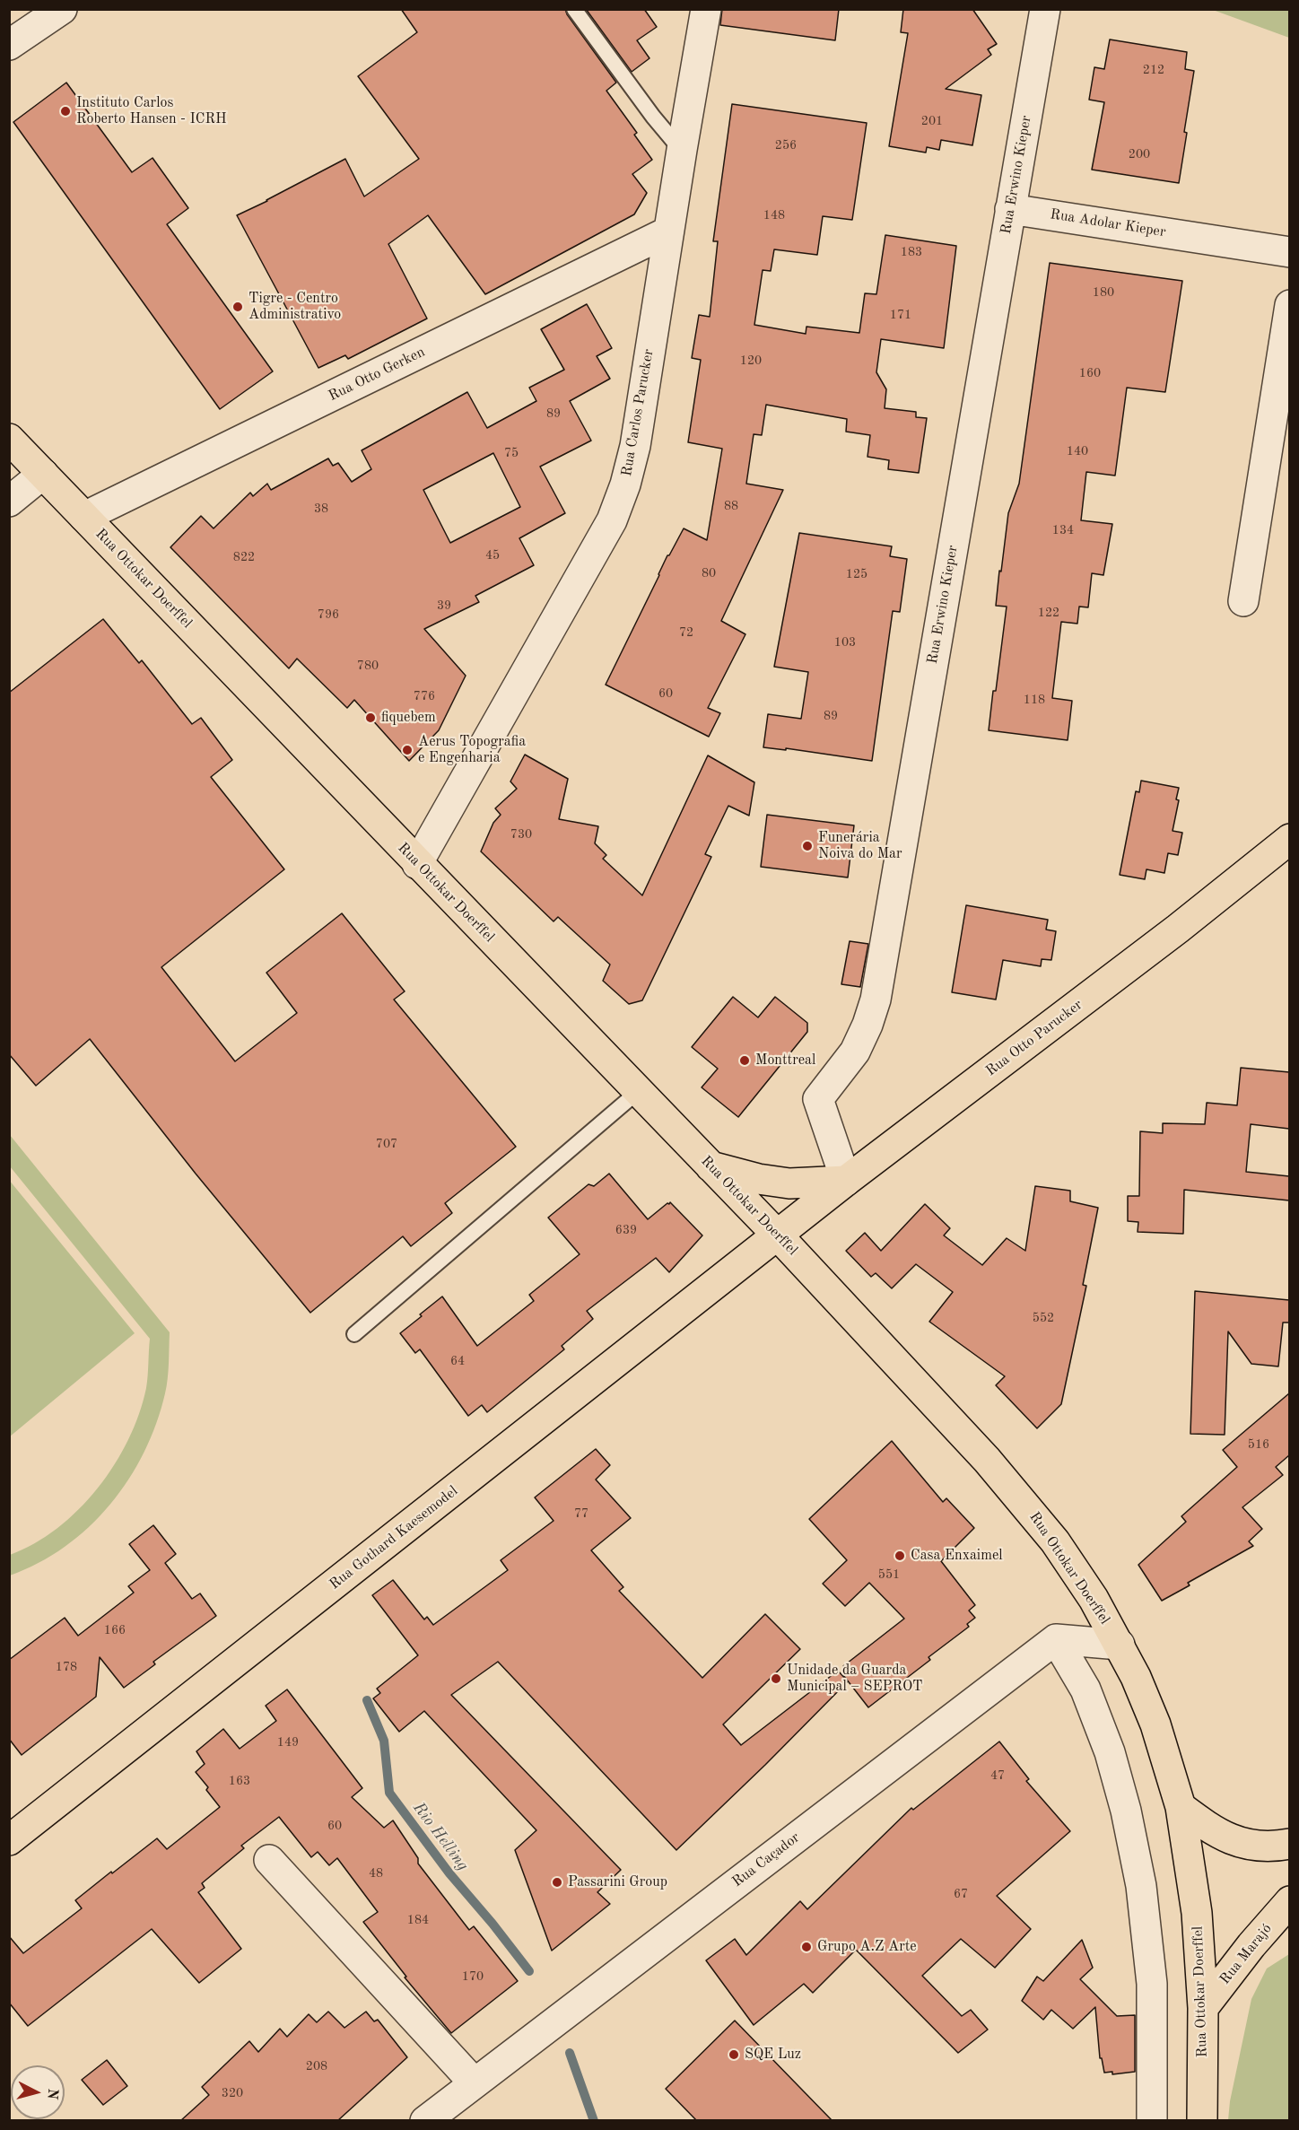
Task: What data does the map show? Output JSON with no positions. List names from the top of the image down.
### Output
{
  "streets": {
    "main road": [
      "Rua Ottokar Doerffel",
      "Rua Otto Parucker",
      "Rua Gothard Kaesemodel",
      "Rua Marajó"
    ],
    "street": [
      "Rua Erwino Kieper",
      "Rua Adolar Kieper",
      "Rua Otto Gerken",
      "Rua Carlos Parucker",
      "Rua Caçador"
    ]
  },
  "crossings": [
    ["Rua Erwino Kieper", "Rua Adolar Kieper"],
    ["Rua Erwino Kieper", "Rua Otto Parucker"],
    ["Rua Otto Gerken", "Rua Carlos Parucker"],
    ["Rua Otto Gerken", "Rua Ottokar Doerffel"],
    ["Rua Carlos Parucker", "Rua Ottokar Doerffel"],
    ["Rua Ottokar Doerffel", "Rua Otto Parucker"],
    ["Rua Ottokar Doerffel", "Rua Gothard Kaesemodel"],
    ["Rua Ottokar Doerffel", "Rua Marajó"],
    ["Rua Otto Parucker", "Rua Gothard Kaesemodel"]
  ],
  "water": ["Rio Helling"],
  "places": [
    "Instituto Carlos Roberto Hansen - ICRH",
    "Tigre - Centro Administrativo",
    "fiquebem",
    "Aerus Topografia e Engenharia",
    "Funerária Noiva do Mar",
    "Monttreal",
    "Casa Enxaimel",
    "Unidade da Guarda Municipal – SEPROT",
    "Passarini Group",
    "Grupo A.Z Arte",
    "SQE Luz"
  ],
  "house_numbers": [
    "212",
    "201",
    "256",
    "200",
    "148",
    "183",
    "180",
    "171",
    "120",
    "160",
    "89",
    "140",
    "75",
    "88",
    "38",
    "134",
    "45",
    "822",
    "80",
    "125",
    "39",
    "122",
    "796",
    "72",
    "103",
    "780",
    "60",
    "776",
    "118",
    "89",
    "730",
    "707",
    "639",
    "552",
    "64",
    "516",
    "77",
    "551",
    "166",
    "178",
    "149",
    "47",
    "163",
    "60",
    "48",
    "67",
    "184",
    "170",
    "208",
    "320"
  ],
  "north": "right"
}
